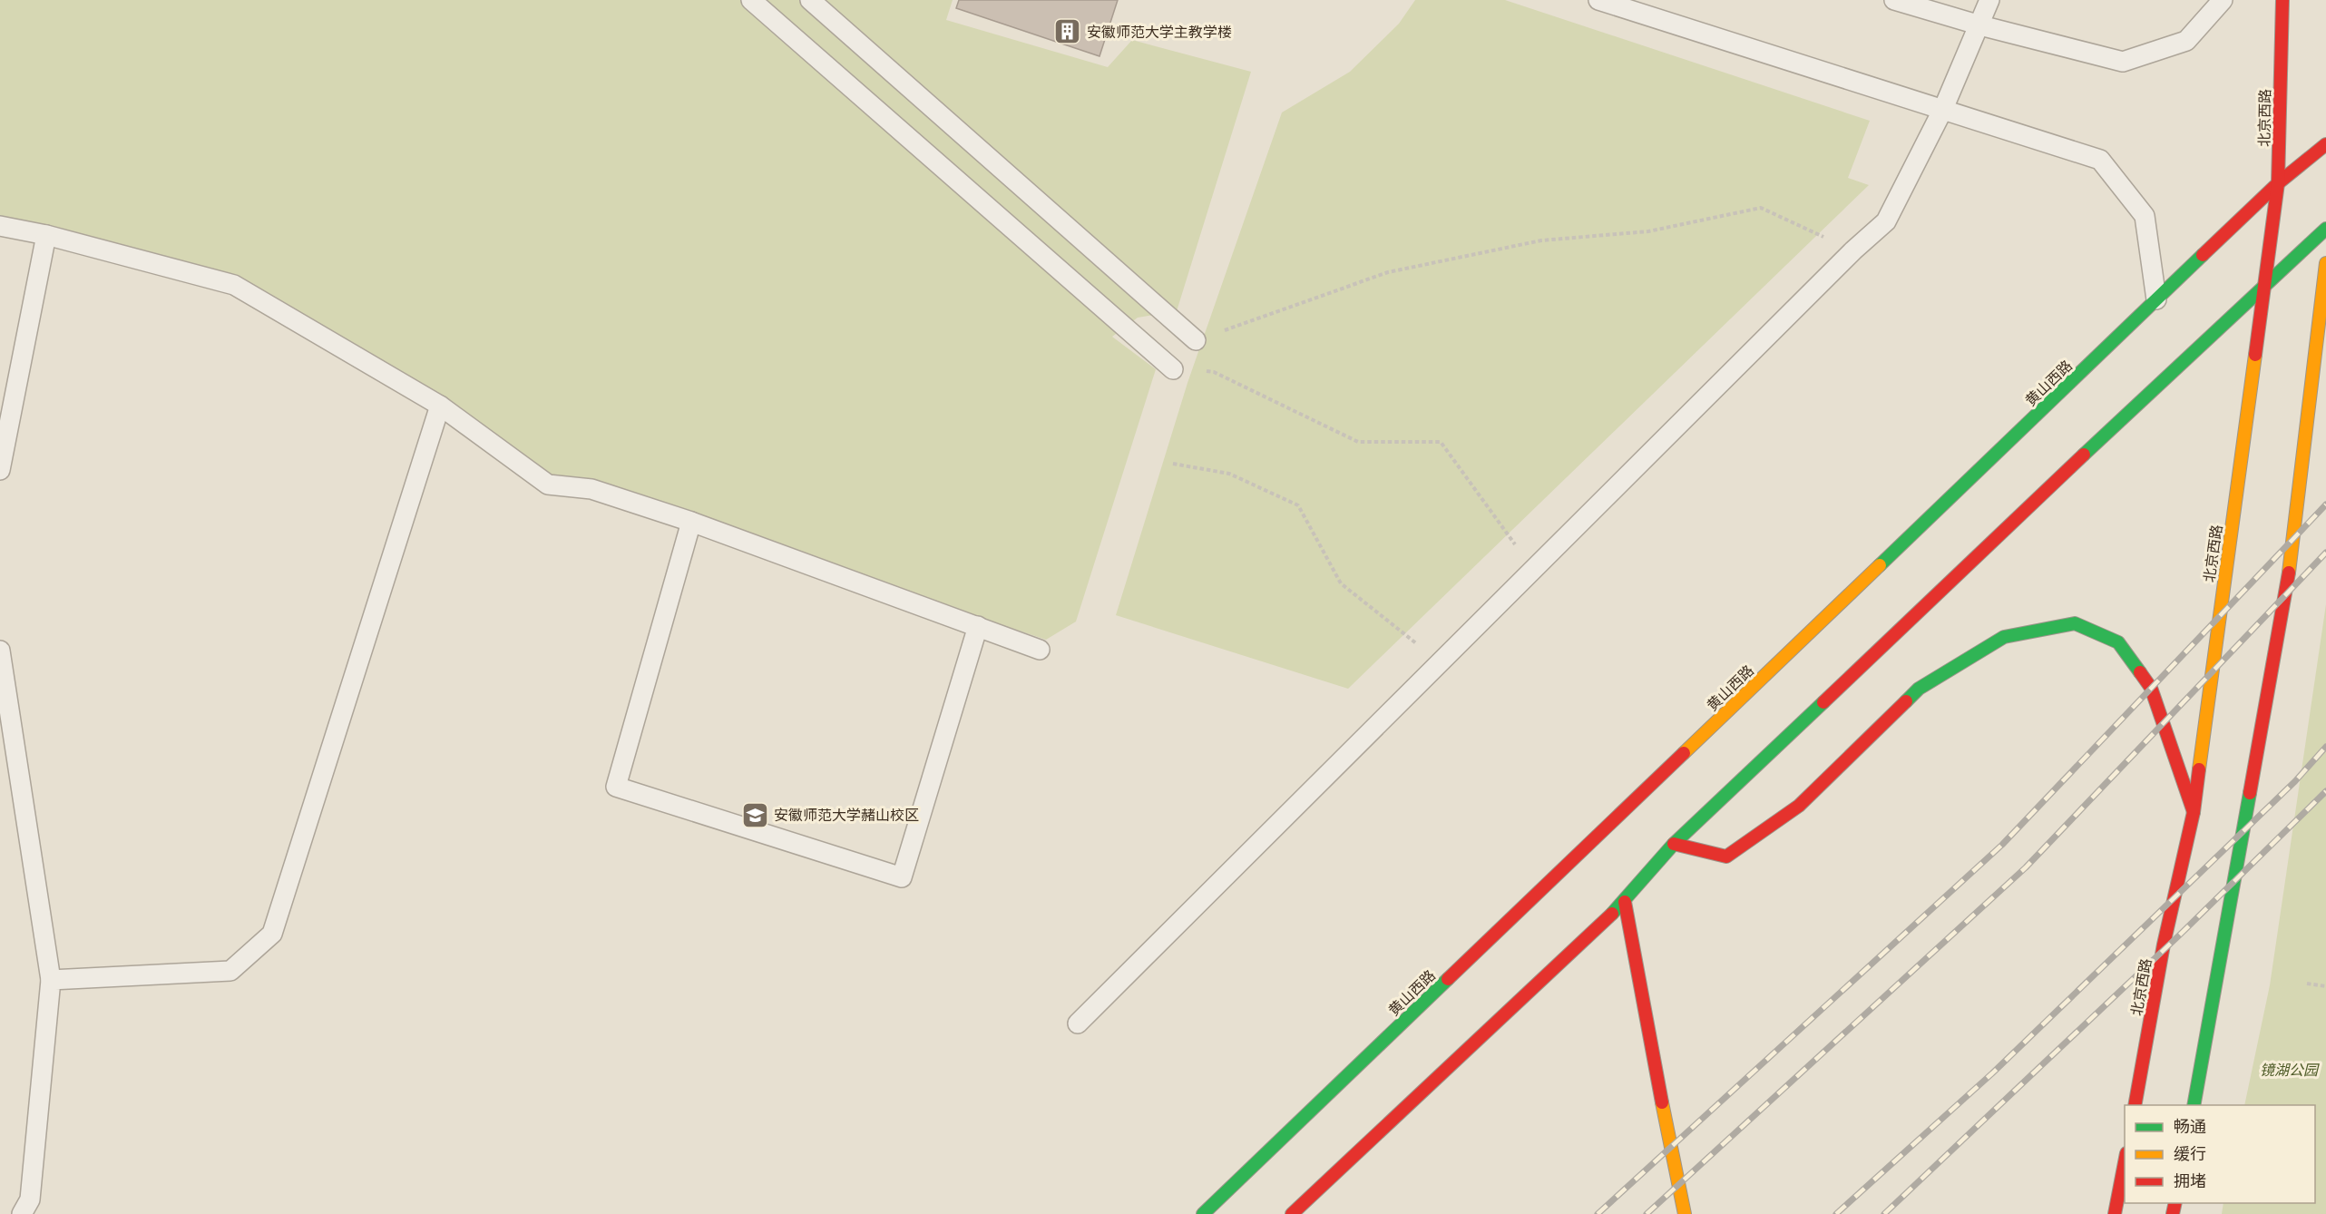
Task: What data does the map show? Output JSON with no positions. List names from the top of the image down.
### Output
{
  "streets": {
    "main road": ["北京西路", "黄山西路"]
  },
  "crossings": [
    ["北京西路", "黄山西路"]
  ],
  "parks": ["镜湖公园"],
  "places": {
    "building": ["安徽师范大学主教学楼"],
    "school or university": ["安徽师范大学赭山校区"]
  },
  "legend": ["畅通", "缓行", "拥堵"]
}
